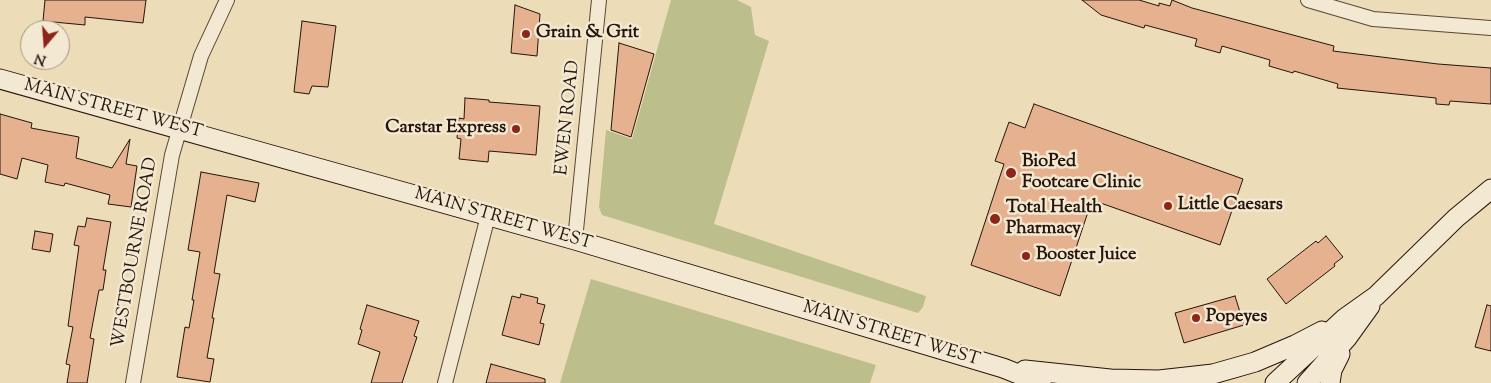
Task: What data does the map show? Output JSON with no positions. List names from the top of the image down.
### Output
{
  "streets": {
    "main road": ["MAIN STREET WEST"],
    "street": ["EWEN ROAD", "WESTBOURNE ROAD"]
  },
  "crossings": [
    ["MAIN STREET WEST", "EWEN ROAD"],
    ["MAIN STREET WEST", "WESTBOURNE ROAD"]
  ],
  "places": [
    "Grain & Grit",
    "Carstar Express",
    "BioPed Footcare Clinic",
    "Little Caesars",
    "Total Health Pharmacy",
    "Booster Juice",
    "Popeyes"
  ],
  "north": "bottom"
}
